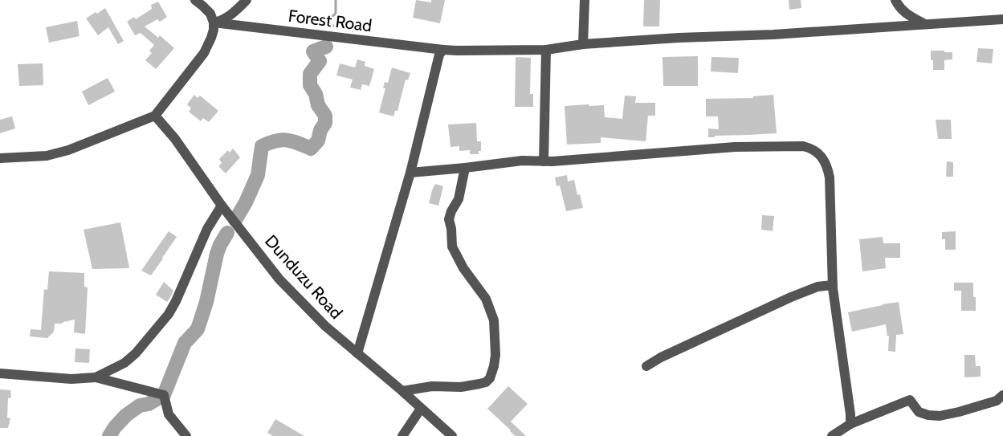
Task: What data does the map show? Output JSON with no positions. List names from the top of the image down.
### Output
{
  "streets": {
    "street": ["Forest Road", "Dunduzu Road"]
  }
}
